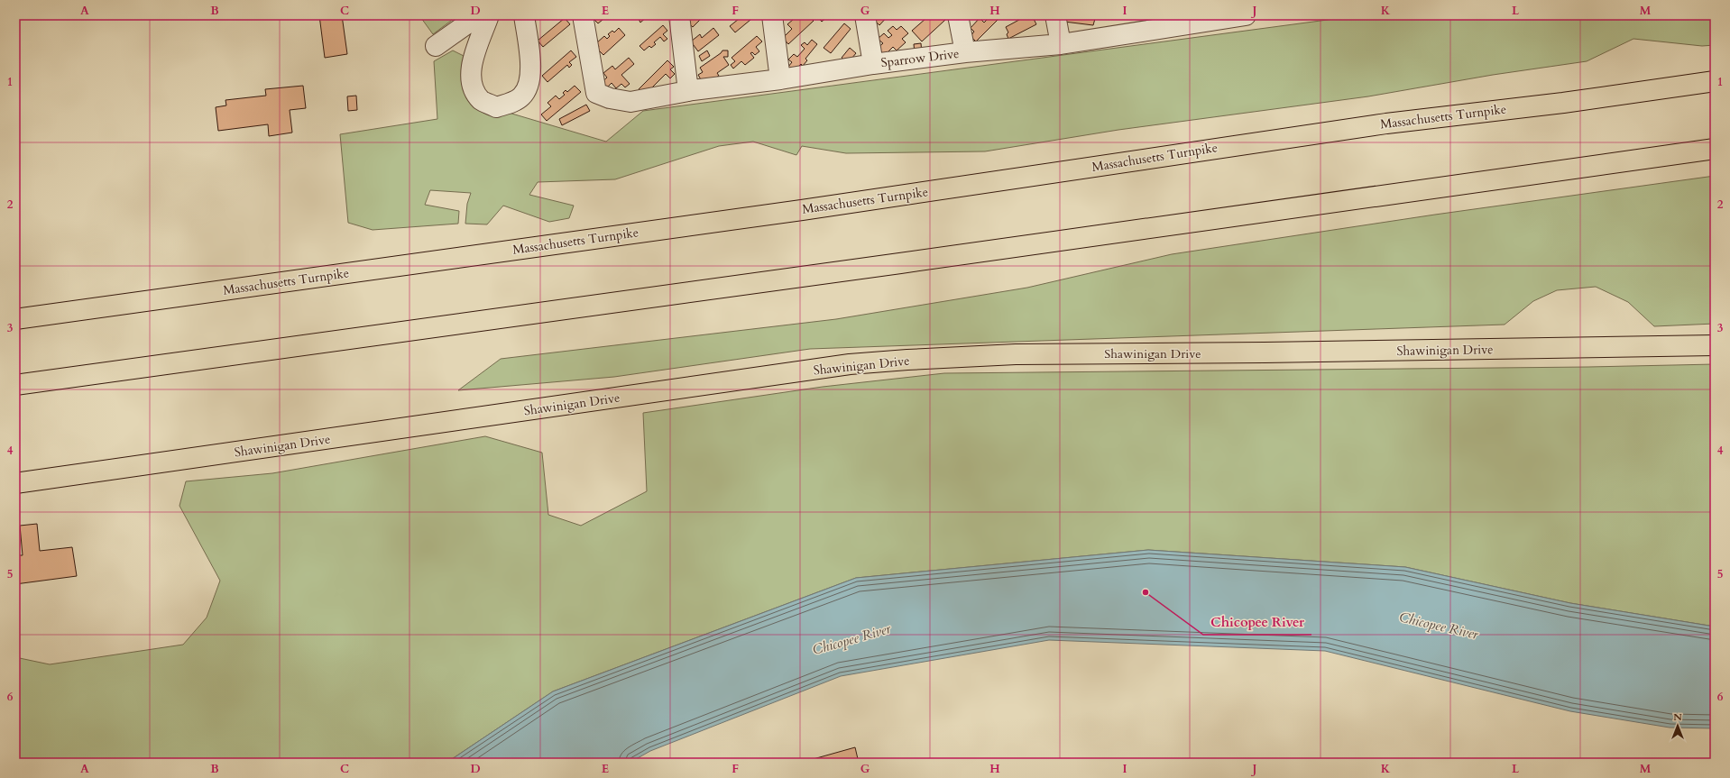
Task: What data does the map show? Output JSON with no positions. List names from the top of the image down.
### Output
{
  "streets": {
    "main road": ["Massachusetts Turnpike", "Shawinigan Drive"],
    "street": ["Sparrow Drive"]
  },
  "water": ["Chicopee River"],
  "places": ["Chicopee River"],
  "north": "top",
  "grid": {
    "columns": [
      "A",
      "B",
      "C",
      "D",
      "E",
      "F",
      "G",
      "H",
      "I",
      "J",
      "K",
      "L",
      "M"
    ],
    "rows": [
      "1",
      "2",
      "3",
      "4",
      "5",
      "6"
    ]
  }
}
